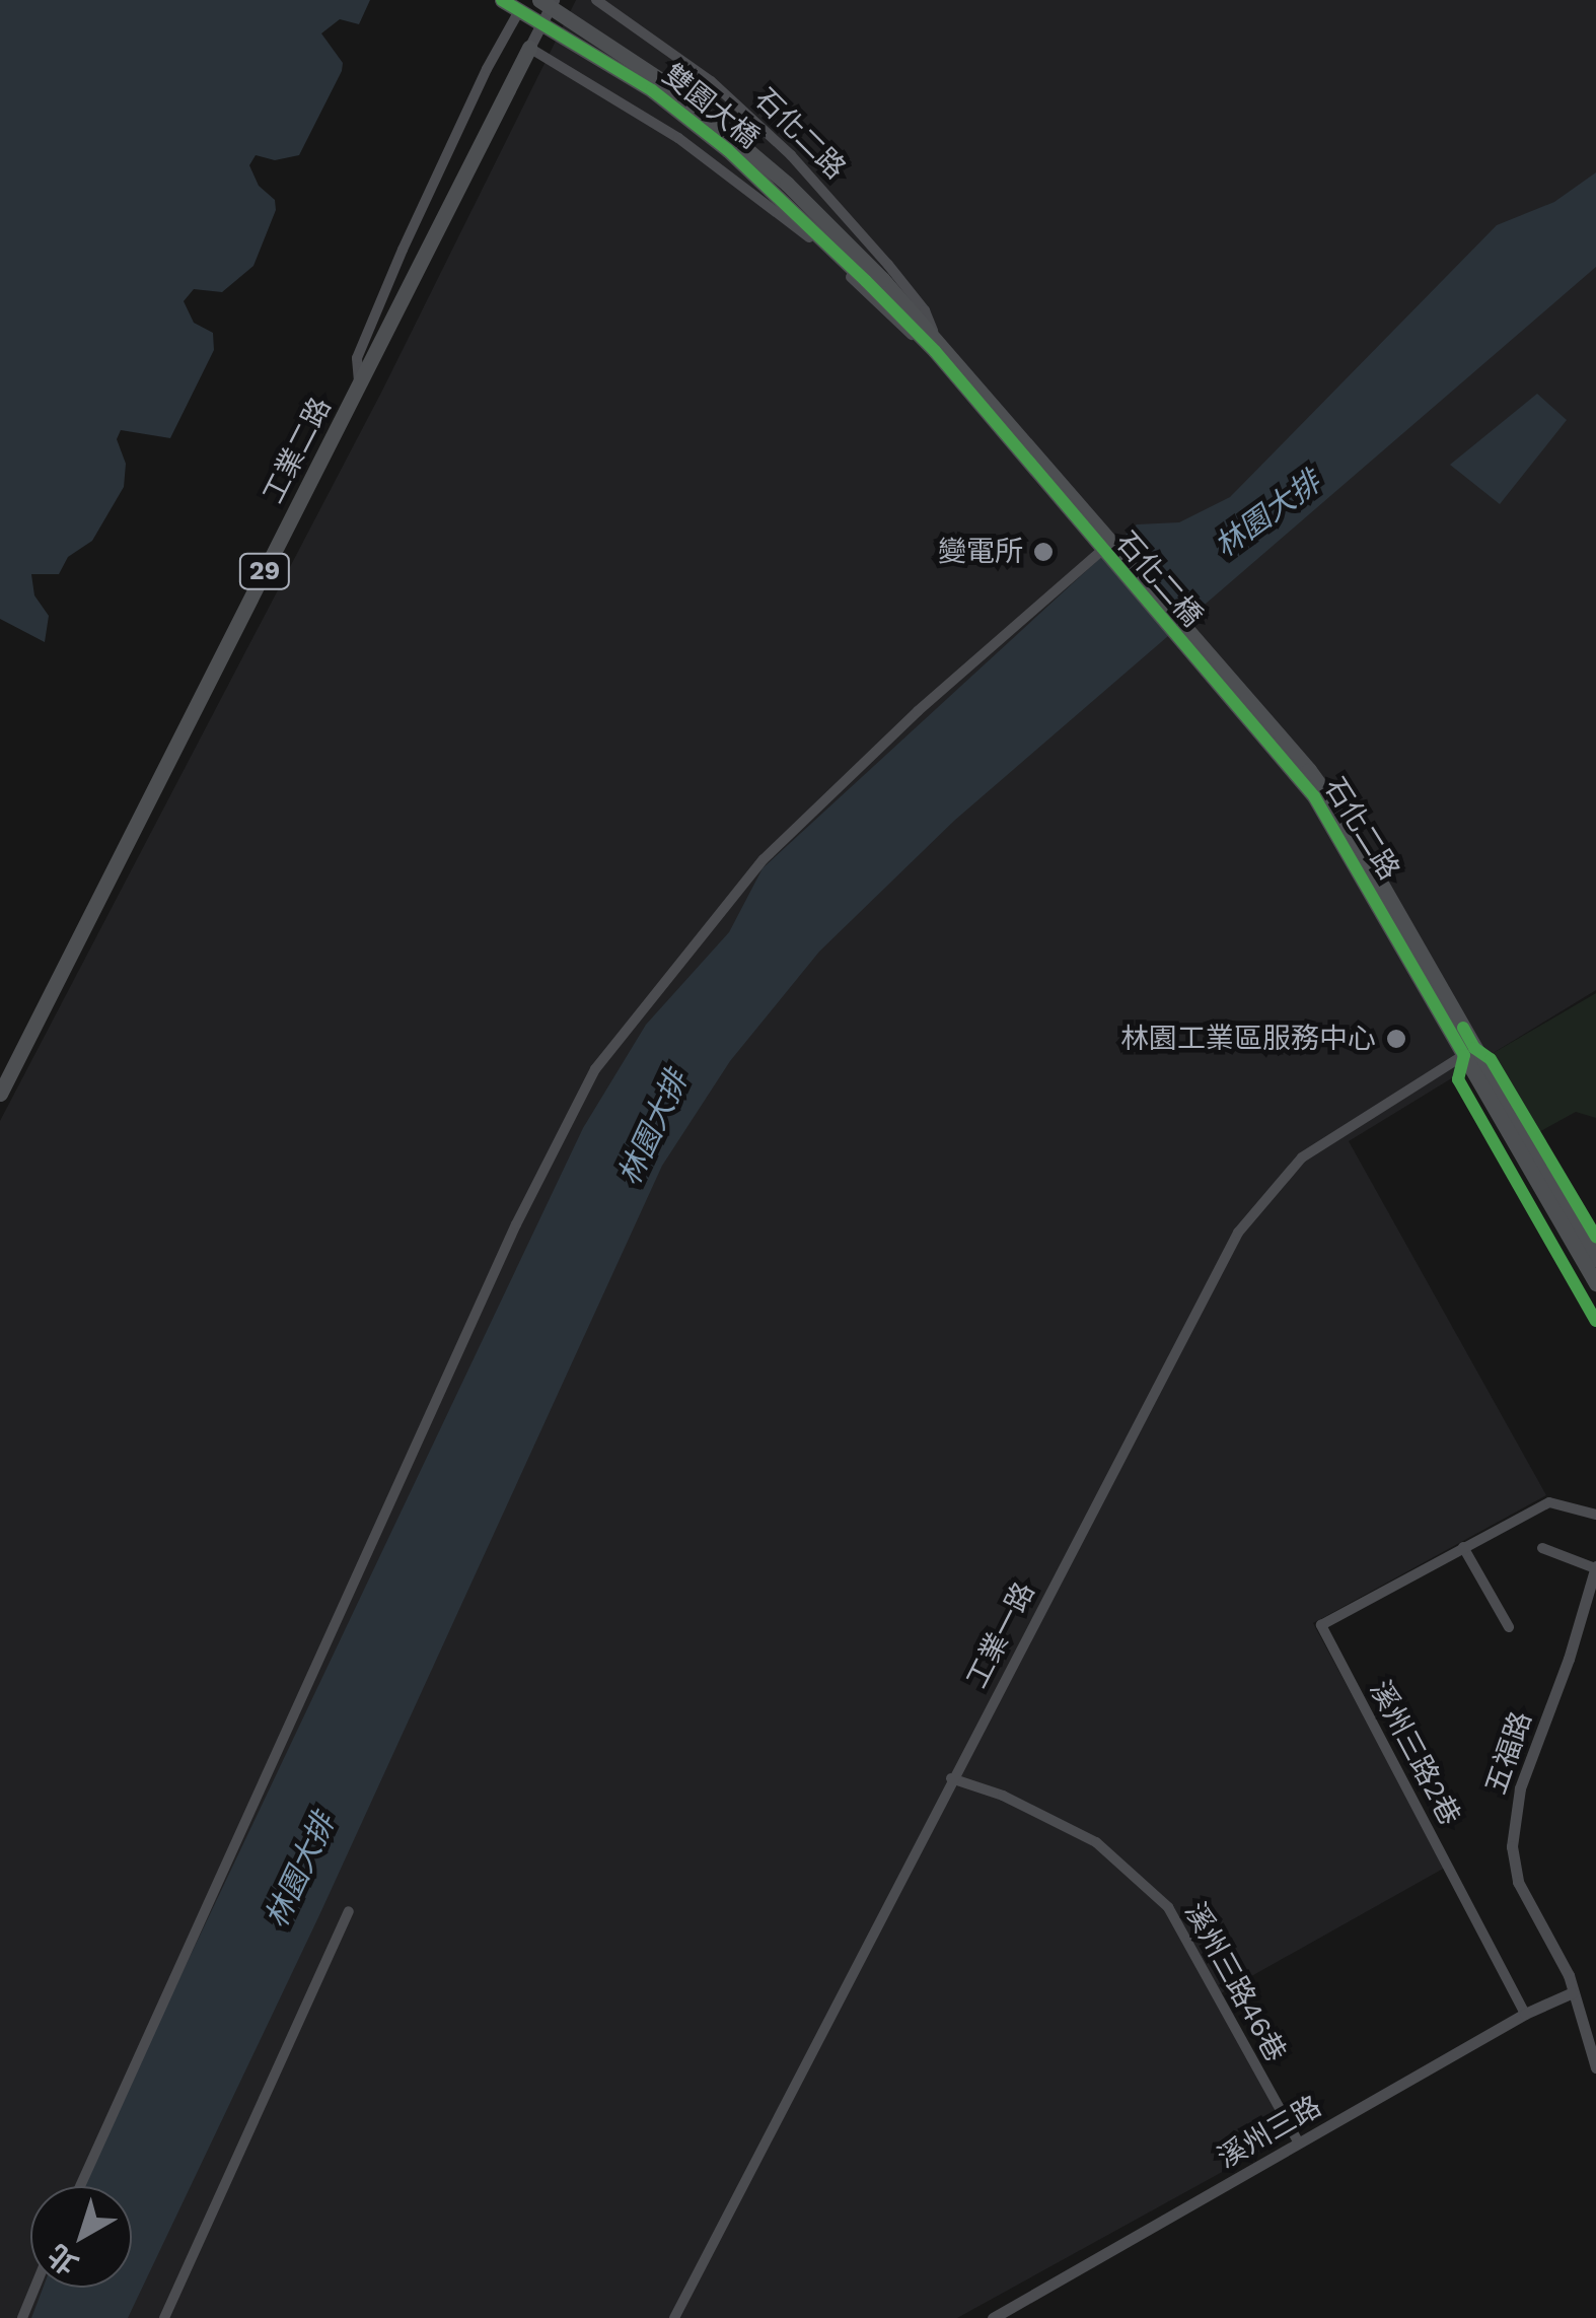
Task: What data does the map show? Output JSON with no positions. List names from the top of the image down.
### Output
{
  "streets": {
    "main road": [
      "雙園大橋",
      "石化二路",
      "工業二路",
      "29",
      "石化二橋"
    ],
    "street": [
      "工業一路",
      "溪州三路2巷",
      "五福路",
      "溪州三路46巷",
      "溪州三路"
    ]
  },
  "crossings": [
    ["雙園大橋", "石化二路"],
    ["石化二路", "工業二路"],
    ["石化二路", "石化二橋"],
    ["石化二路", "工業一路"],
    ["工業一路", "溪州三路46巷"],
    ["溪州三路2巷", "溪州三路"],
    ["五福路", "溪州三路"],
    ["溪州三路46巷", "溪州三路"]
  ],
  "water": ["林園大排"],
  "places": ["變電所", "林園工業區服務中心"],
  "north": "bottom left"
}
